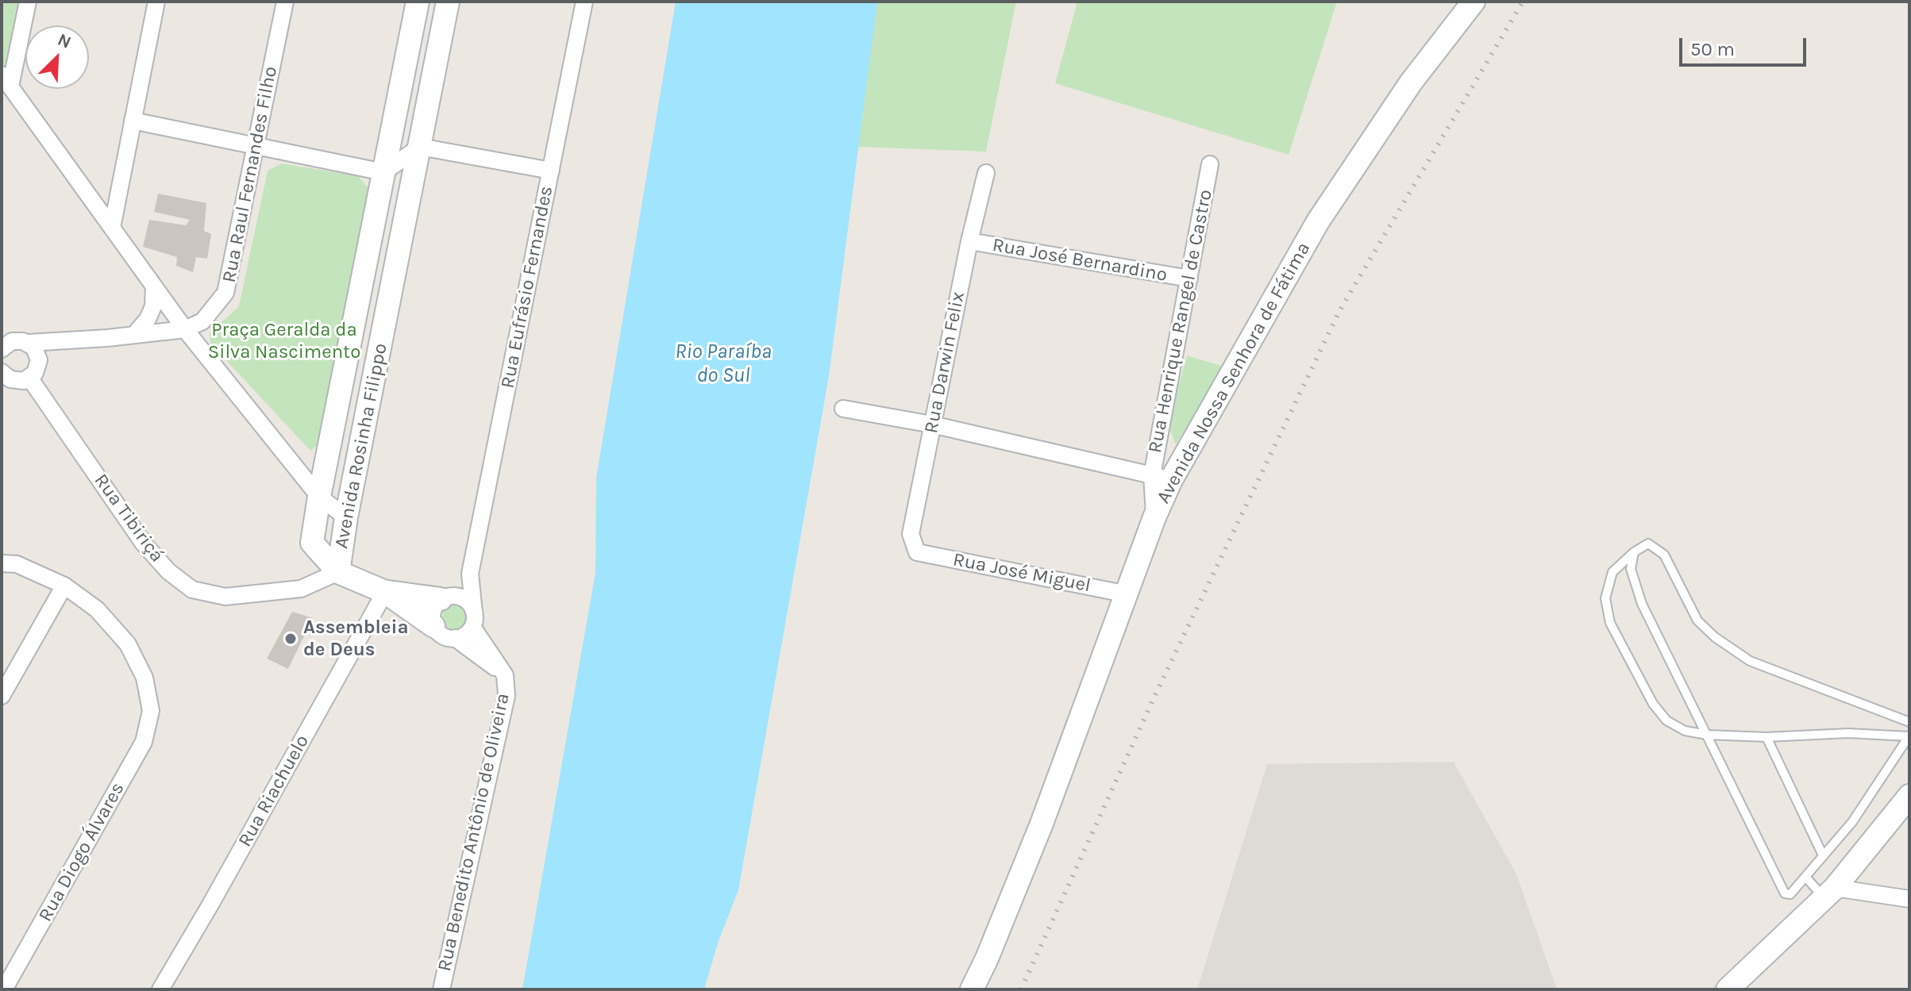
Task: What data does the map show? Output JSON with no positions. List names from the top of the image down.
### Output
{
  "streets": {
    "street": [
      "Rua Raul Fernandes Filho",
      "Rua José Bernardino",
      "Rua Eufrásio Fernandes",
      "Rua Henrique Rangel de Castro",
      "Rua Darwin Felix",
      "Avenida Nossa Senhora de Fátima",
      "Avenida Rosinha Filippo",
      "Rua Tibiriçá",
      "Rua José Miguel",
      "Rua Riachuelo",
      "Rua Benedito Antônio de Oliveira",
      "Rua Diogo Álvares"
    ]
  },
  "crossings": [
    ["Rua José Bernardino", "Rua Henrique Rangel de Castro"],
    ["Rua José Bernardino", "Rua Darwin Felix"],
    ["Rua Henrique Rangel de Castro", "Avenida Nossa Senhora de Fátima"],
    ["Rua Darwin Felix", "Rua José Miguel"],
    ["Avenida Nossa Senhora de Fátima", "Rua José Miguel"],
    ["Avenida Rosinha Filippo", "Rua Tibiriçá"]
  ],
  "water": ["Rio Paraíba do Sul"],
  "parks": ["Praça Geralda da Silva Nascimento"],
  "places": ["Assembleia de Deus"],
  "scale_bar": "50 m",
  "north": "top right"
}
